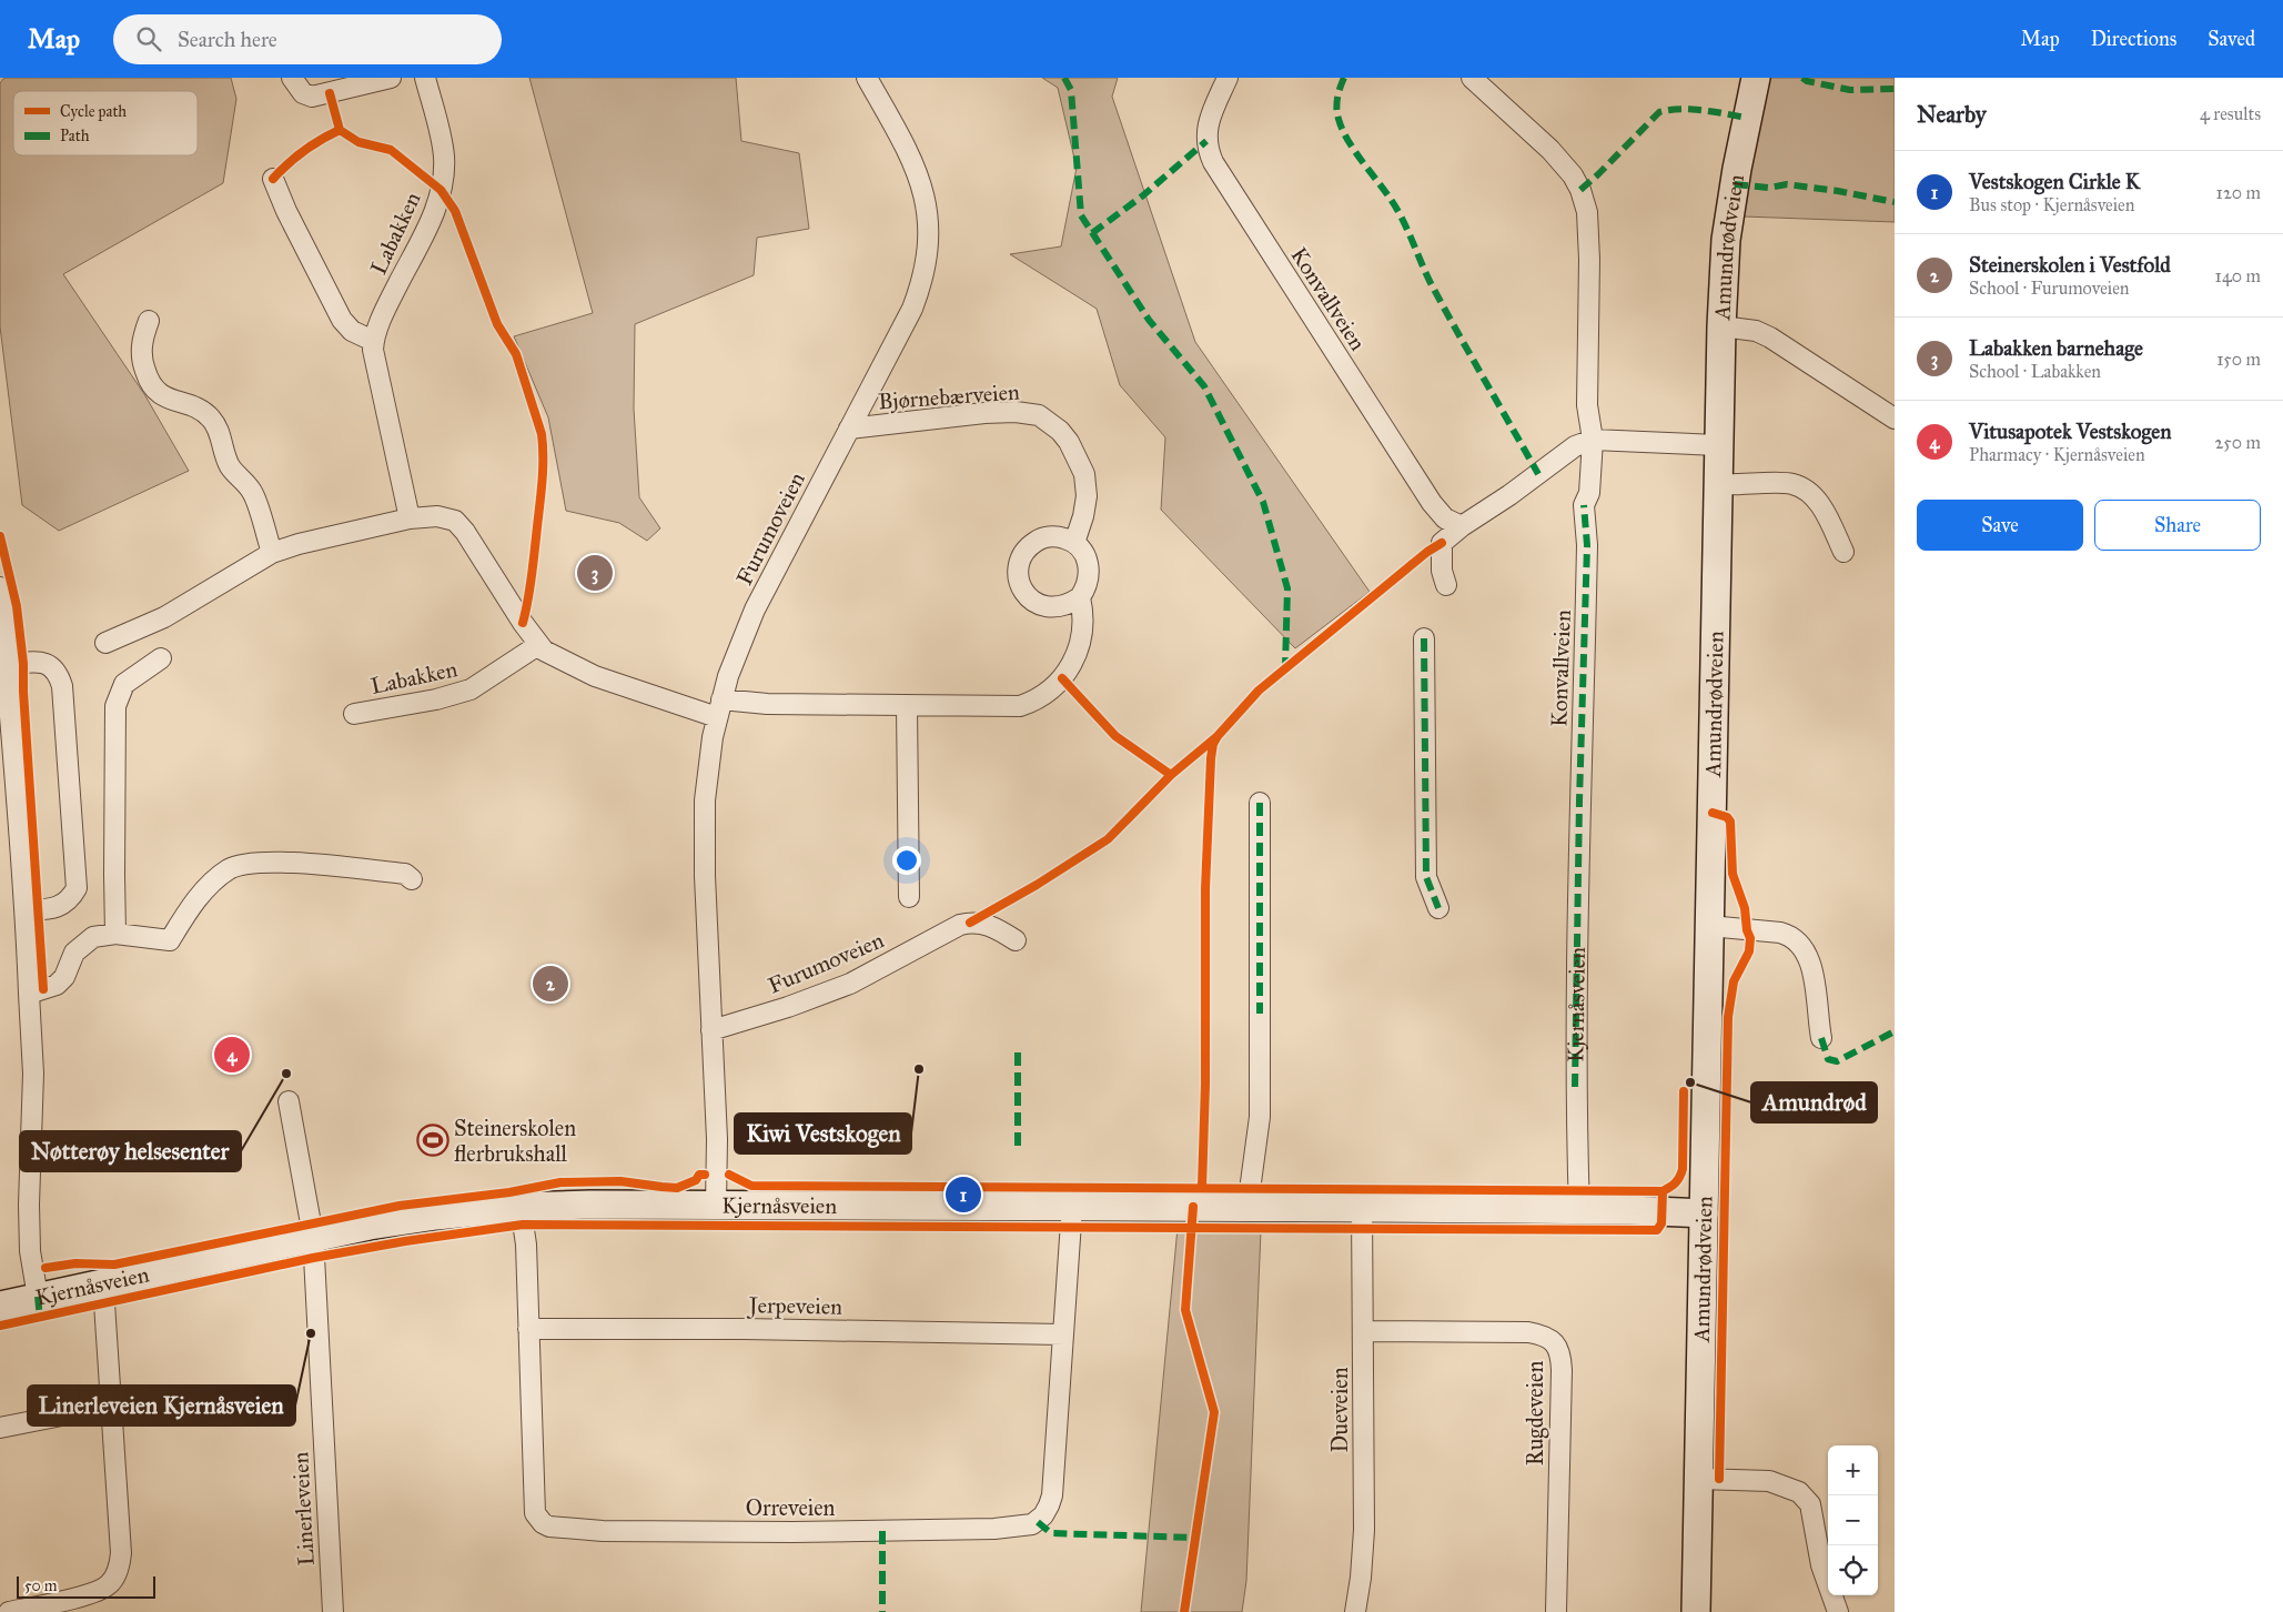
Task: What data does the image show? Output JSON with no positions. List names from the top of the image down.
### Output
{
  "streets": {
    "main road": ["Amundrødveien", "Kjernåsveien"],
    "street": [
      "Labakken",
      "Konvallveien",
      "Bjørnebærveien",
      "Furumoveien",
      "Jerpeveien",
      "Dueveien",
      "Rugdeveien",
      "Orreveien",
      "Linerleveien"
    ]
  },
  "crossings": [
    ["Amundrødveien", "Kjernåsveien"],
    ["Konvallveien", "Kjernåsveien"],
    ["Bjørnebærveien", "Furumoveien"],
    ["Furumoveien", "Kjernåsveien"],
    ["Kjernåsveien", "Dueveien"],
    ["Kjernåsveien", "Orreveien"],
    ["Kjernåsveien", "Linerleveien"],
    ["Jerpeveien", "Orreveien"],
    ["Dueveien", "Rugdeveien"]
  ],
  "places": {
    "other": [
      "Kiwi Vestskogen",
      "Nøtterøy helsesenter",
      "Amundrød",
      "Linerleveien Kjernåsveien"
    ],
    "sports": ["Steinerskolen flerbrukshall"]
  },
  "legend": ["Cycle path", "Path"],
  "scale_bar": "50 m",
  "page": {
    "header": "Map",
    "search": "Search here",
    "nav": ["Map", "Directions", "Saved"],
    "heading": ["Nearby", "4 results"],
    "list": [
      {
        "mark": "1",
        "name": "Vestskogen Cirkle K",
        "note": "Bus stop · Kjernåsveien",
        "value": "120 m"
      },
      {
        "mark": "2",
        "name": "Steinerskolen i Vestfold",
        "note": "School · Furumoveien",
        "value": "140 m"
      },
      {
        "mark": "3",
        "name": "Labakken barnehage",
        "note": "School · Labakken",
        "value": "150 m"
      },
      {
        "mark": "4",
        "name": "Vitusapotek Vestskogen",
        "note": "Pharmacy · Kjernåsveien",
        "value": "250 m"
      }
    ],
    "buttons": ["Save", "Share"],
    "pins": [
      "3",
      "2",
      "4",
      "1"
    ],
    "map_buttons": ["+", "−"],
    "scale": "50 m"
  }
}
